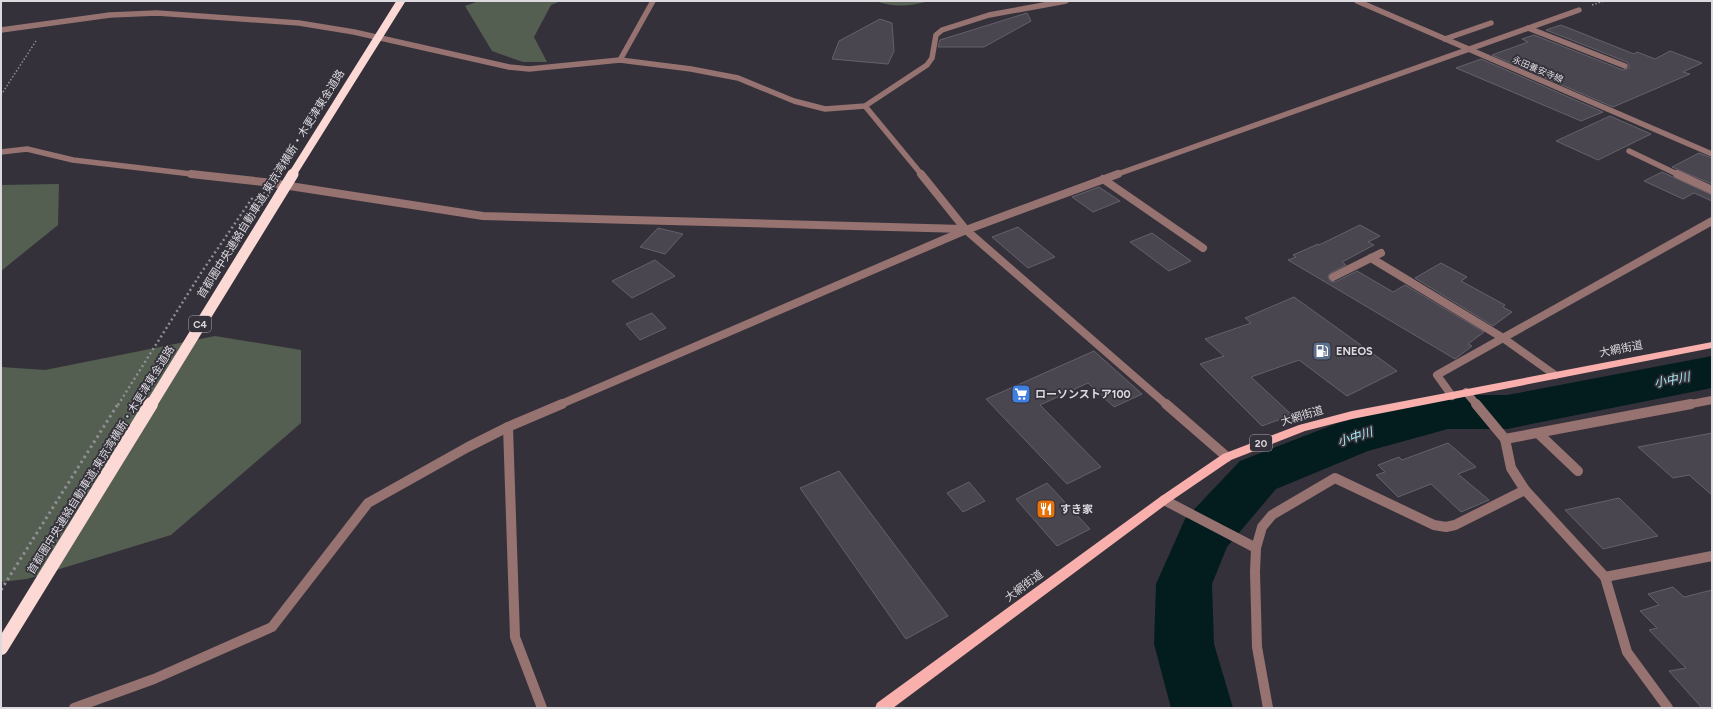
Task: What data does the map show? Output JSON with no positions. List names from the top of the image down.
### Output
{
  "streets": {
    "highway": ["首都圏中央連絡自動車道;東京湾横断・木更津東金道路", "C4"],
    "main road": ["大網街道", "20"],
    "street": ["永田養安寺線"]
  },
  "water": ["小中川"],
  "places": {
    "fuel station": ["ENEOS"],
    "supermarket": ["ローソンストア100"],
    "restaurant": ["すき家"]
  }
}
